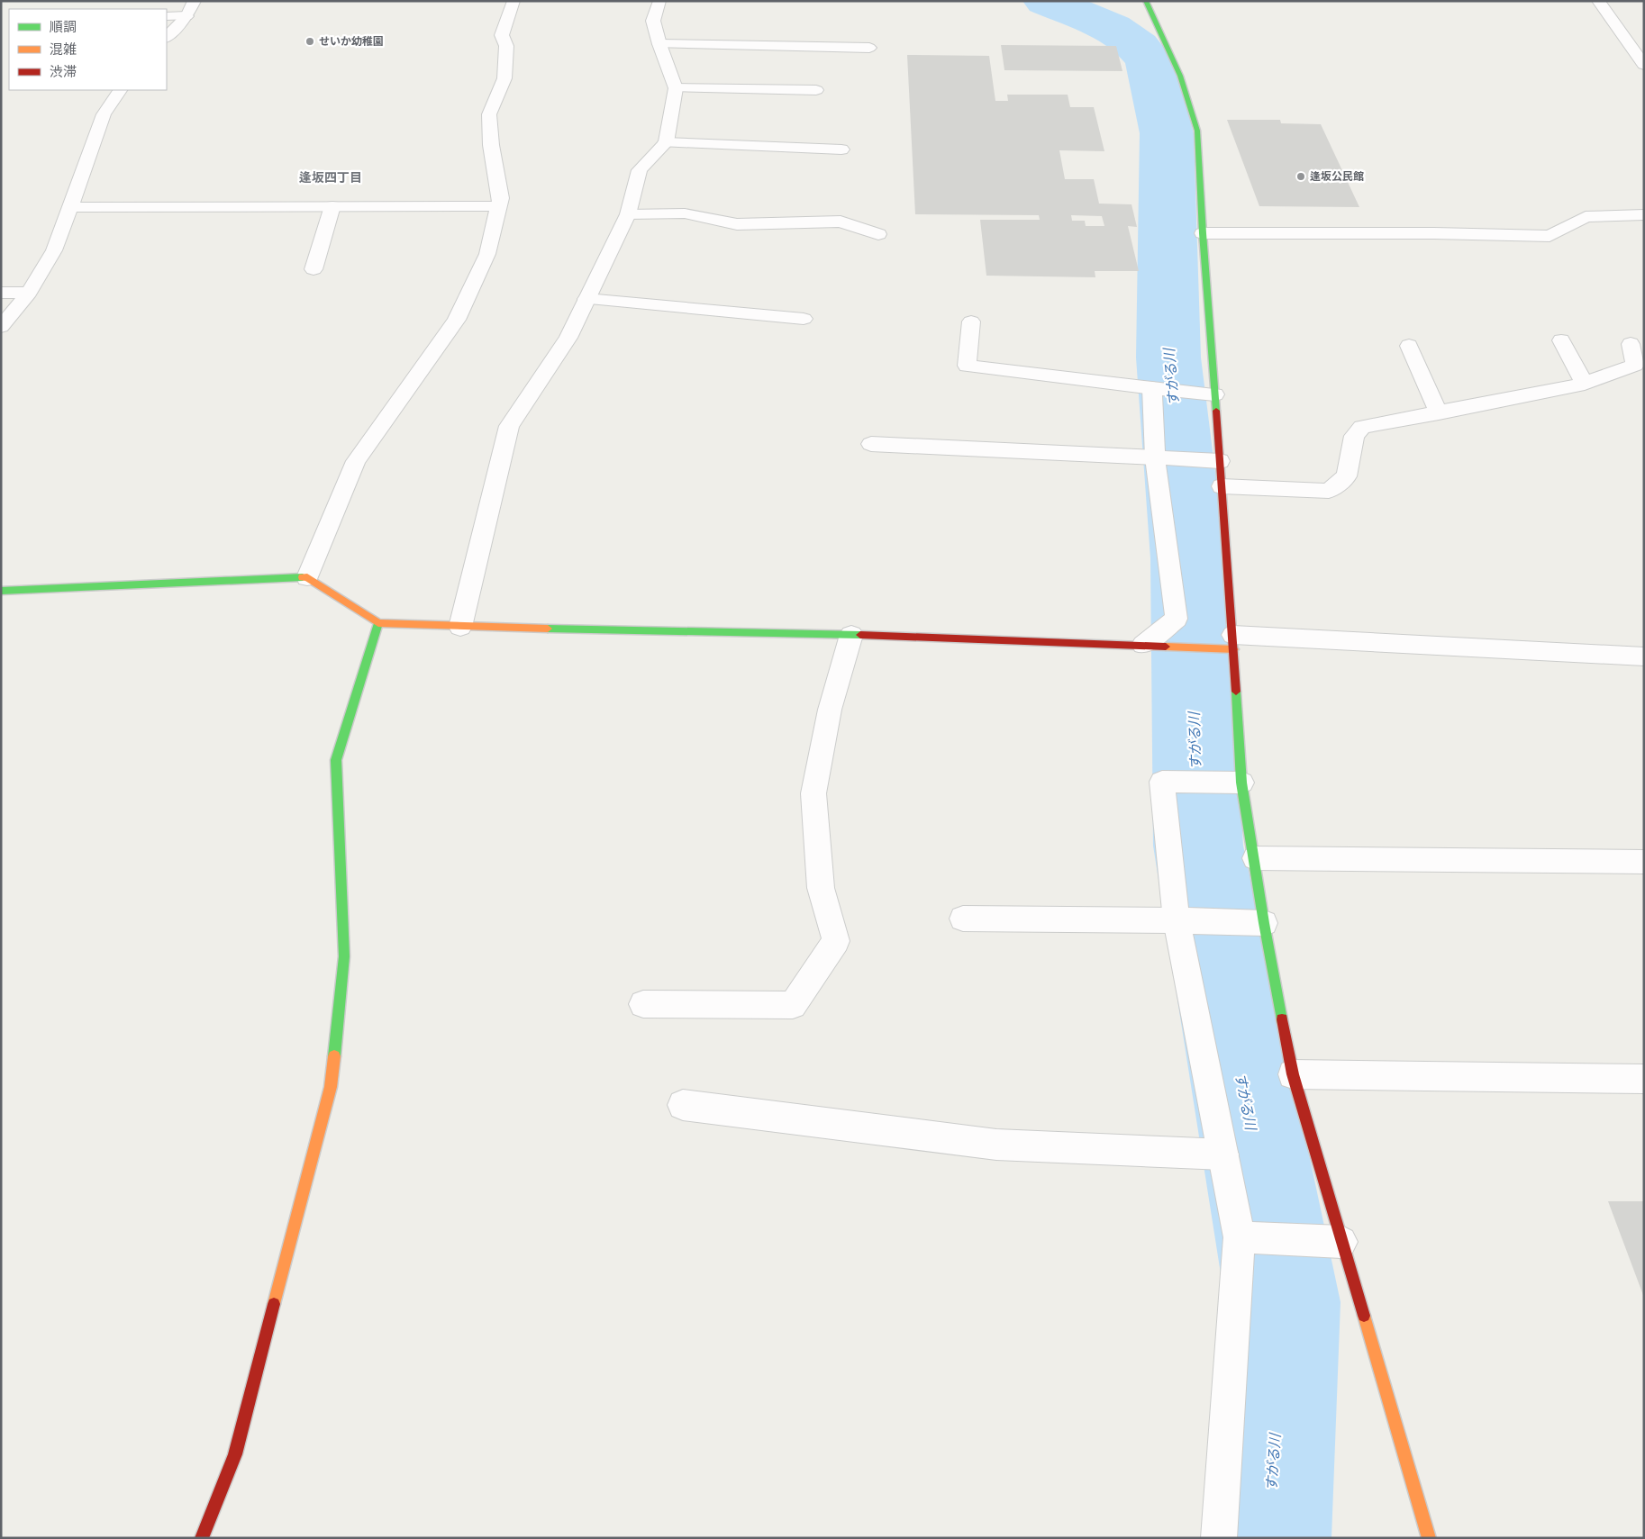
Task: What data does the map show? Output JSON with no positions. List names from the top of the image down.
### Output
{
  "districts": ["逢坂四丁目"],
  "water": ["すがる川"],
  "places": ["せいか幼稚園", "逢坂公民館"],
  "legend": ["順調", "混雑", "渋滞"]
}
